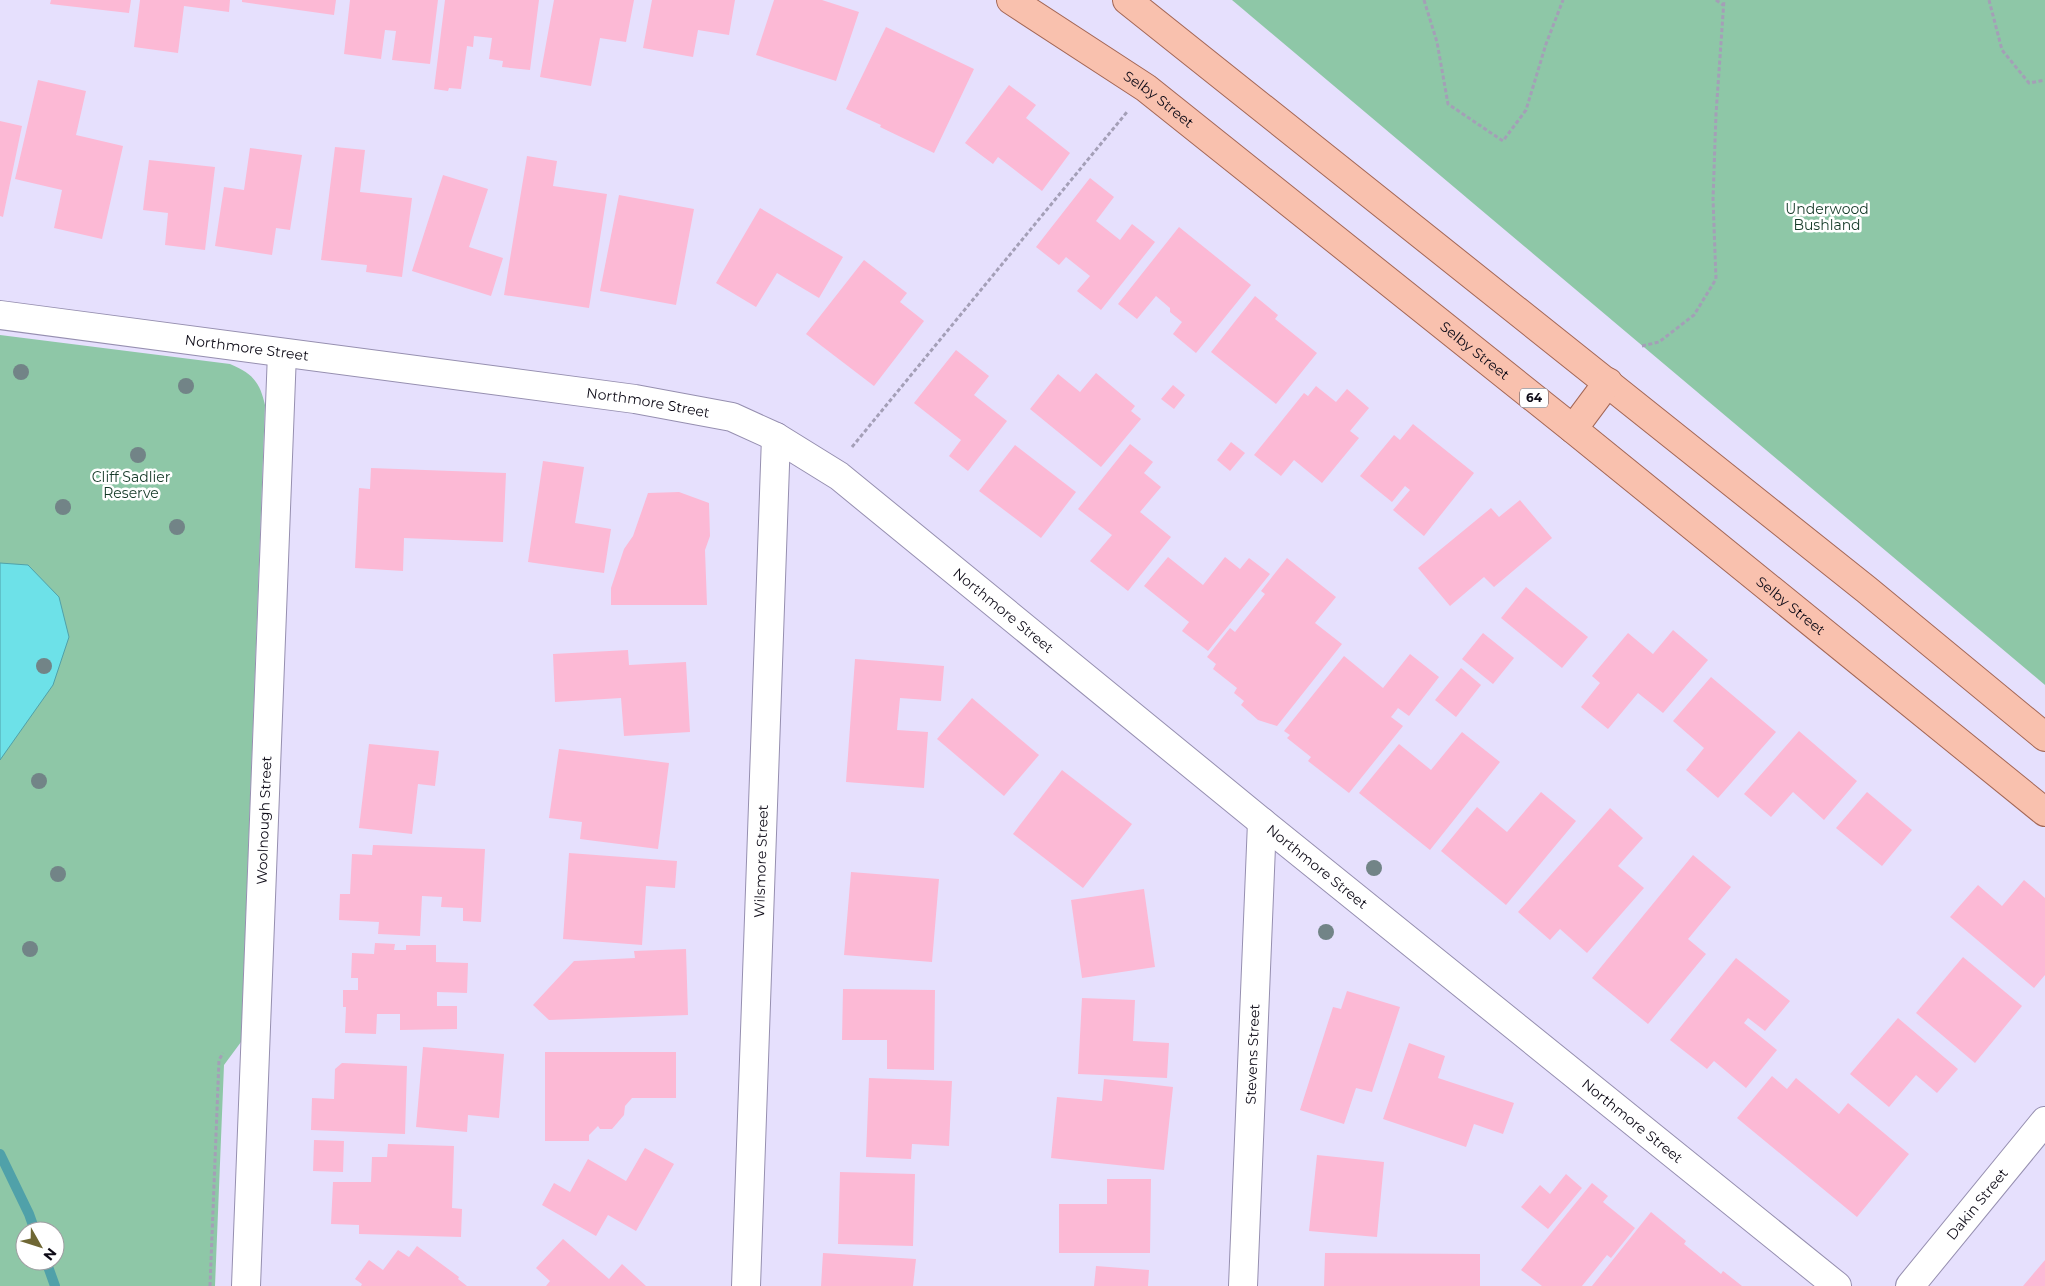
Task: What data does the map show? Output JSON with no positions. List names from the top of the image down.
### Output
{
  "streets": {
    "main road": ["Selby Street", "64"],
    "street": [
      "Northmore Street",
      "Woolnough Street",
      "Wilsmore Street",
      "Stevens Street",
      "Dakin Street"
    ]
  },
  "crossings": [
    ["Northmore Street", "Woolnough Street"],
    ["Northmore Street", "Wilsmore Street"],
    ["Northmore Street", "Stevens Street"]
  ],
  "parks": ["Underwood Bushland", "Cliff Sadlier Reserve"],
  "north": "bottom right"
}
